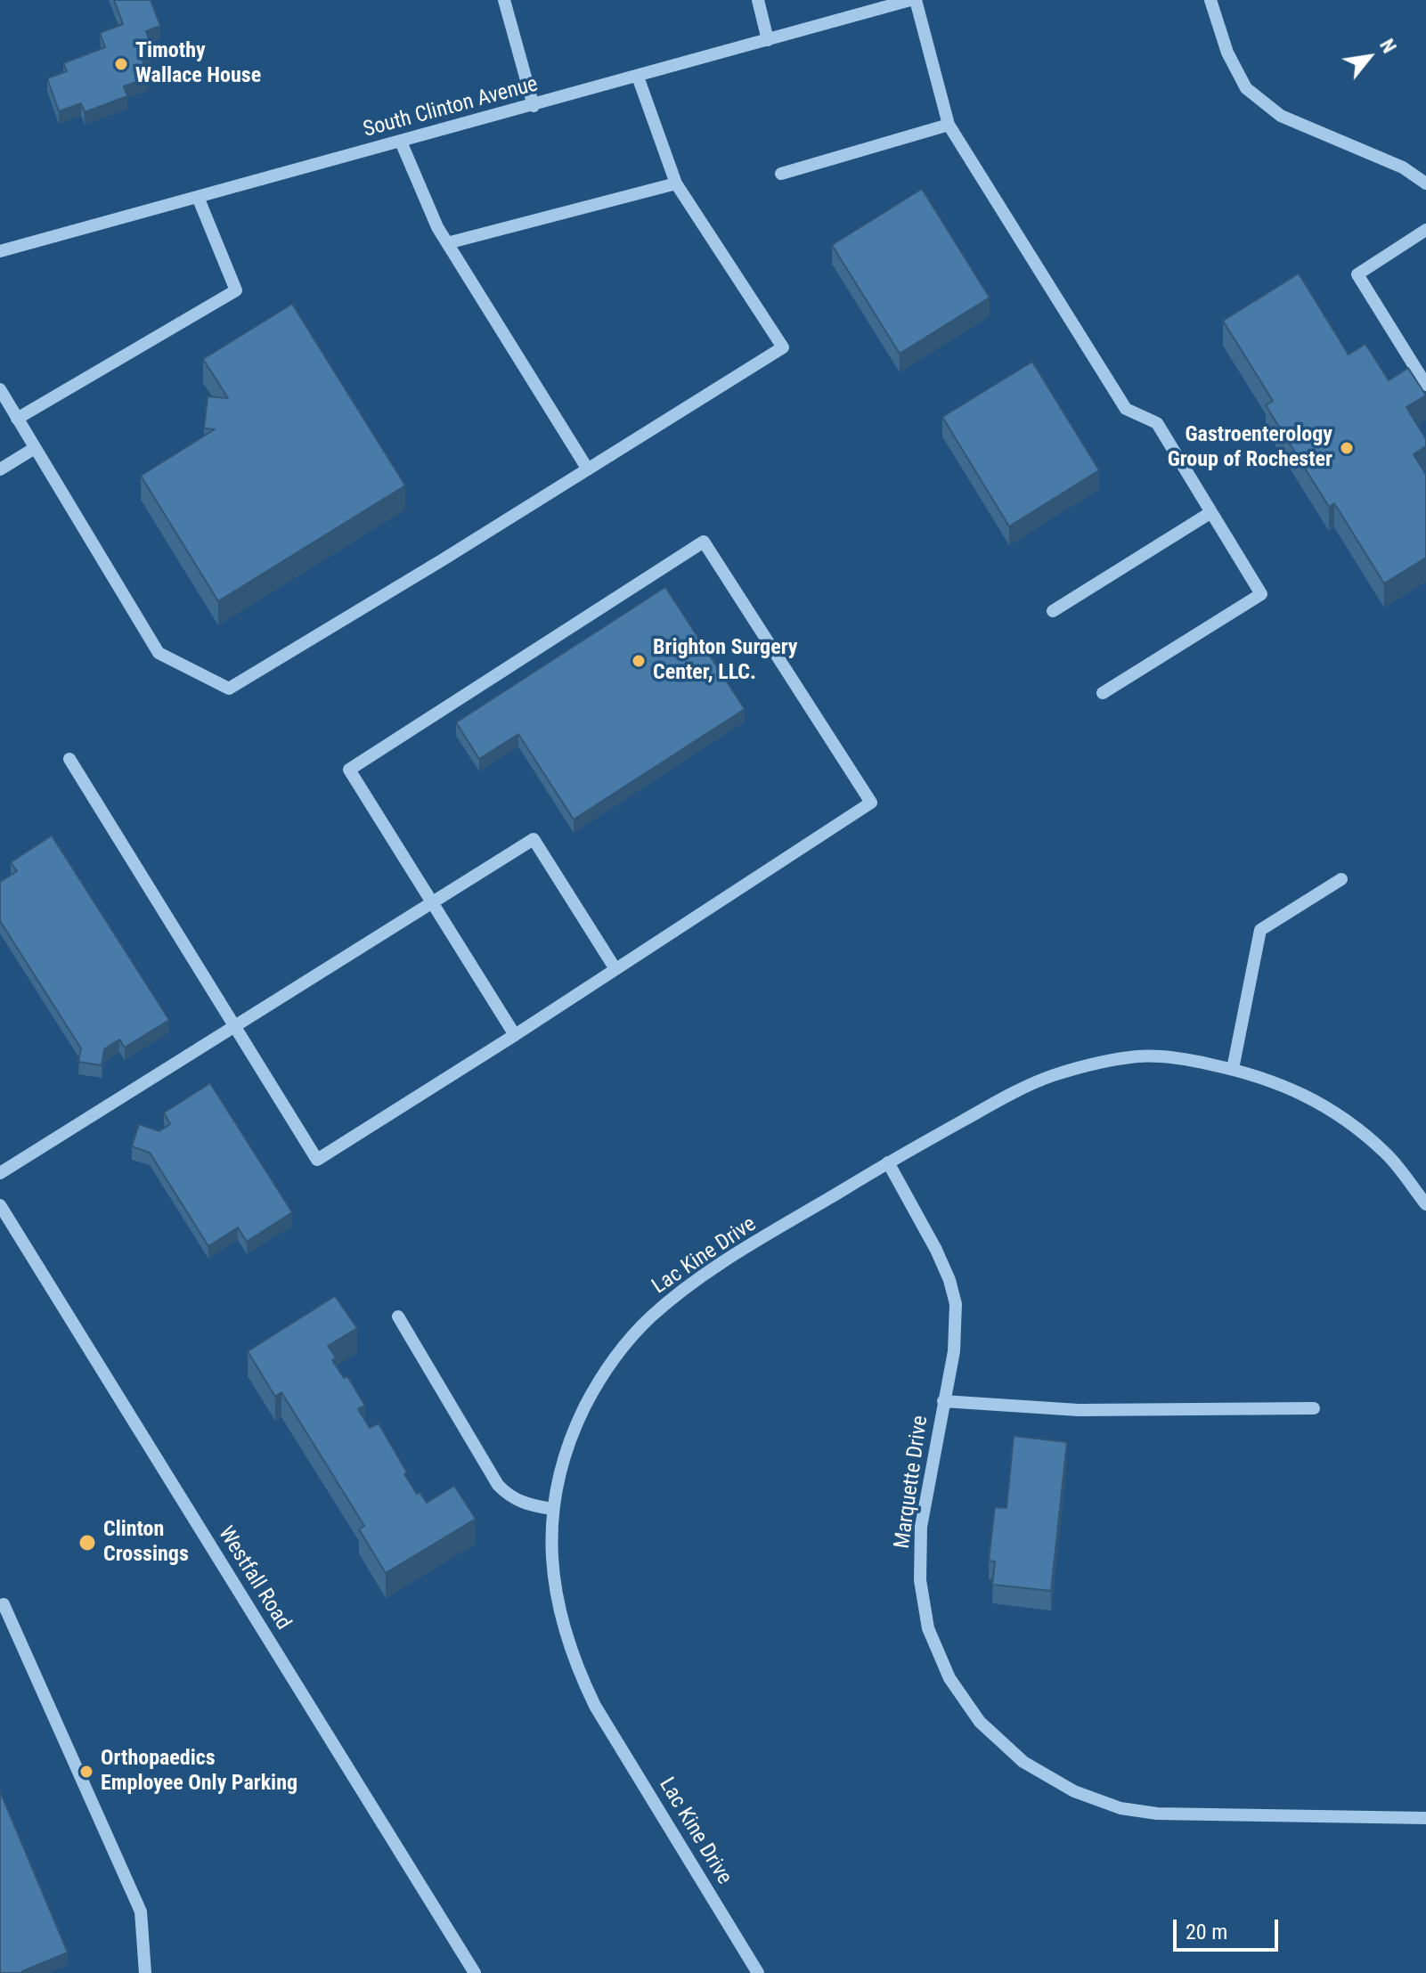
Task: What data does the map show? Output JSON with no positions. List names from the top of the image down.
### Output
{
  "streets": {
    "street": [
      "South Clinton Avenue",
      "Lac Kine Drive",
      "Marquette Drive",
      "Westfall Road"
    ]
  },
  "crossings": [
    ["Lac Kine Drive", "Marquette Drive"]
  ],
  "places": [
    "Timothy Wallace House",
    "Gastroenterology Group of Rochester",
    "Brighton Surgery Center, LLC.",
    "Clinton Crossings",
    "Orthopaedics Employee Only Parking"
  ],
  "scale_bar": "20 m",
  "north": "top right"
}
